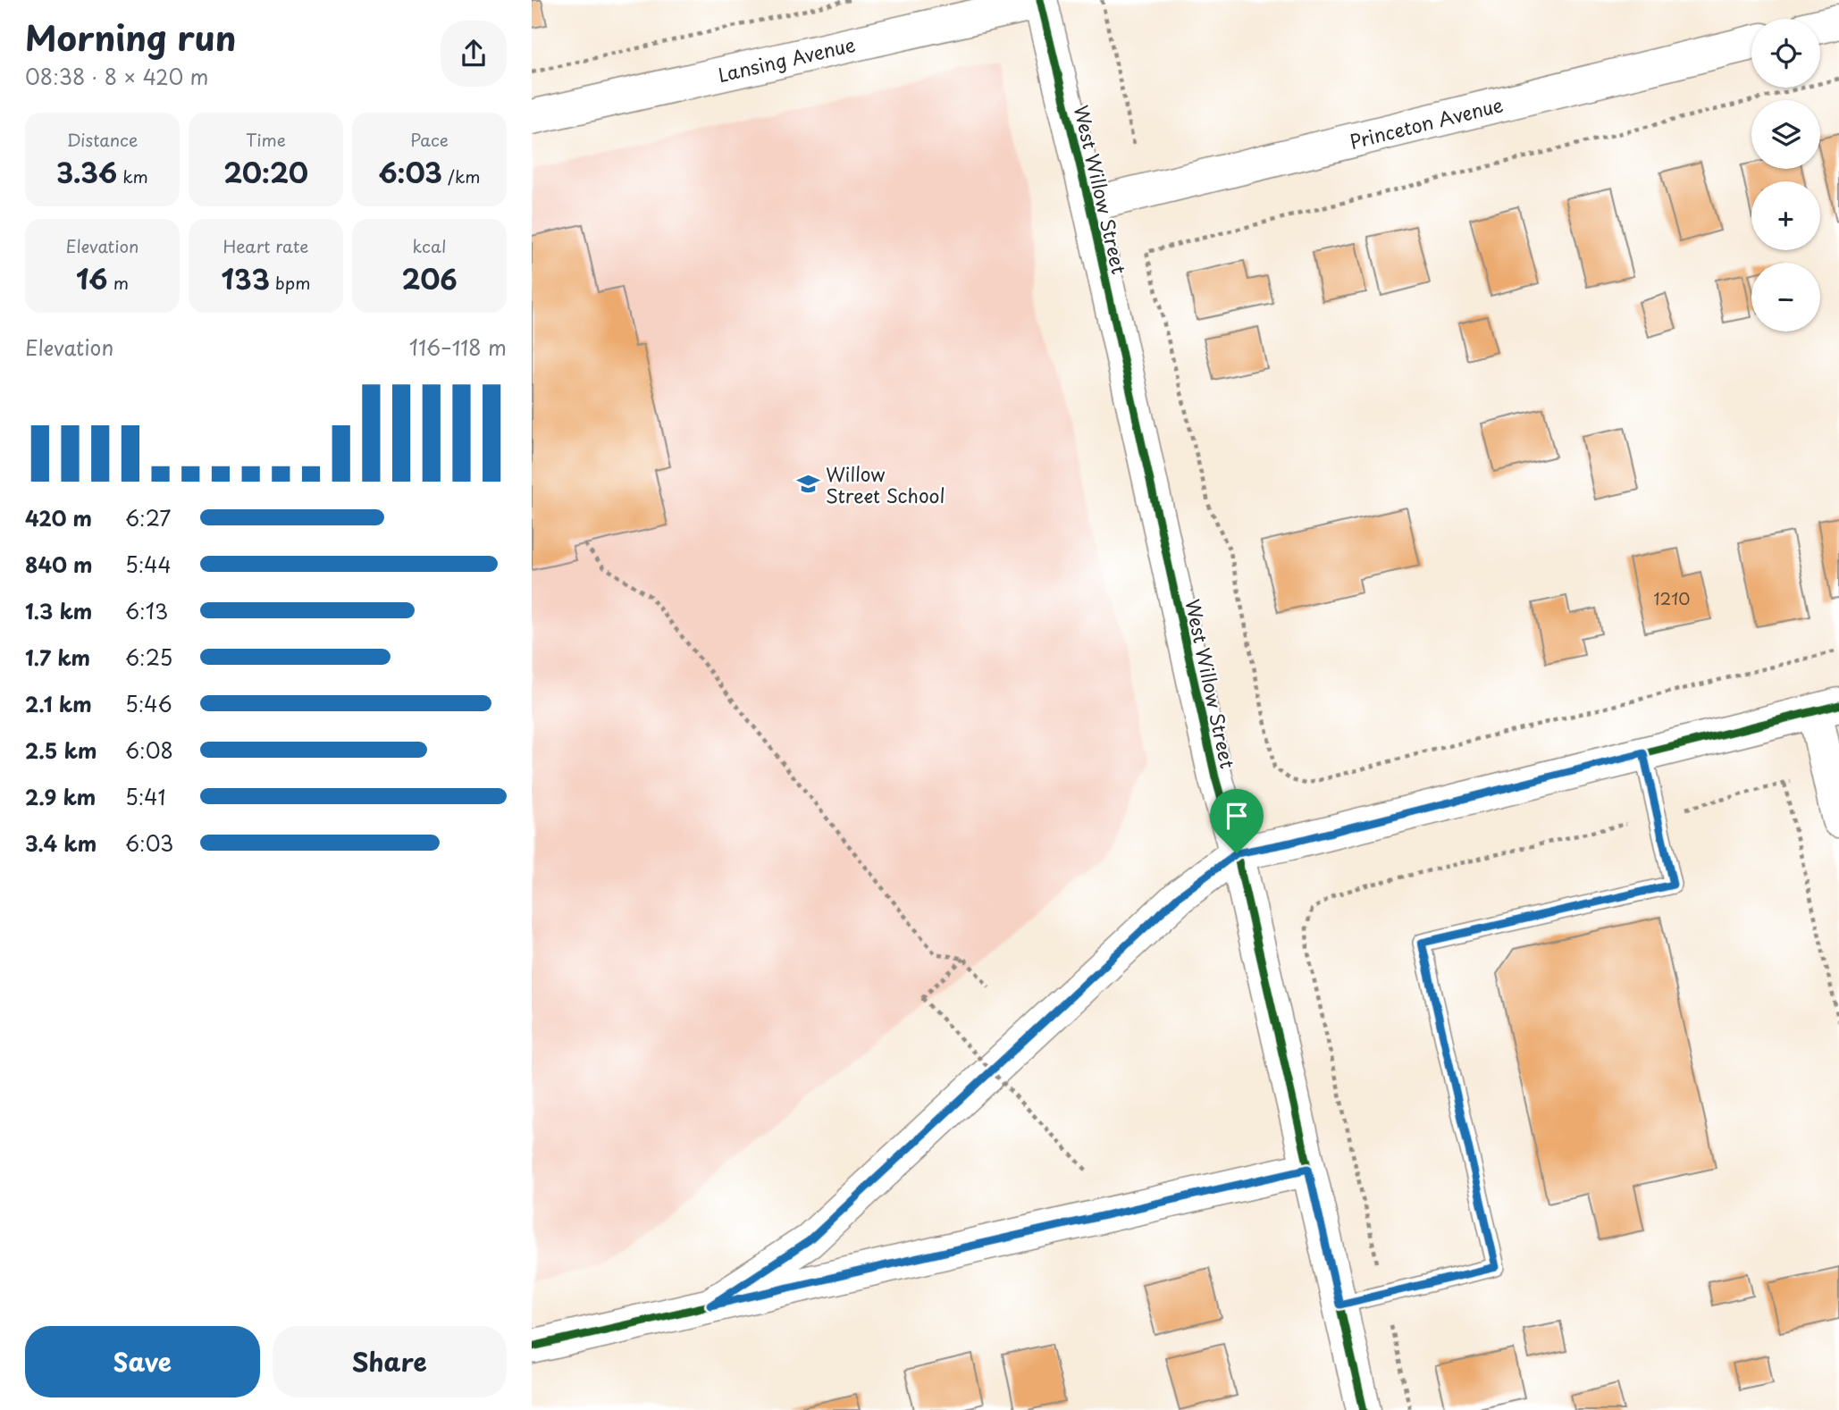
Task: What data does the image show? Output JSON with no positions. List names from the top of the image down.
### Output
{
  "streets": {
    "street": ["Lansing Avenue", "Princeton Avenue", "West Willow Street"]
  },
  "crossings": [
    ["Lansing Avenue", "West Willow Street"],
    ["Princeton Avenue", "West Willow Street"]
  ],
  "places": {
    "school or university": ["Willow Street School"]
  },
  "house_numbers": ["1210"],
  "page": {
    "heading": ["Morning run", "08:38 · 8 × 420 m"],
    "map_buttons": ["+", "−"],
    "stats": [
      ["Distance", "3.36 km"],
      ["Time", "20:20"],
      ["Pace", "6:03 /km"],
      ["Elevation", "16 m"],
      ["Heart rate", "133 bpm"],
      ["kcal", "206"]
    ],
    "chart": ["Elevation", "116–118 m"],
    "list": [
      {
        "name": "420 m",
        "note": "6:27"
      },
      {
        "name": "840 m",
        "note": "5:44"
      },
      {
        "name": "1.3 km",
        "note": "6:13"
      },
      {
        "name": "1.7 km",
        "note": "6:25"
      },
      {
        "name": "2.1 km",
        "note": "5:46"
      },
      {
        "name": "2.5 km",
        "note": "6:08"
      },
      {
        "name": "2.9 km",
        "note": "5:41"
      },
      {
        "name": "3.4 km",
        "note": "6:03"
      }
    ],
    "buttons": ["Save", "Share"]
  }
}
